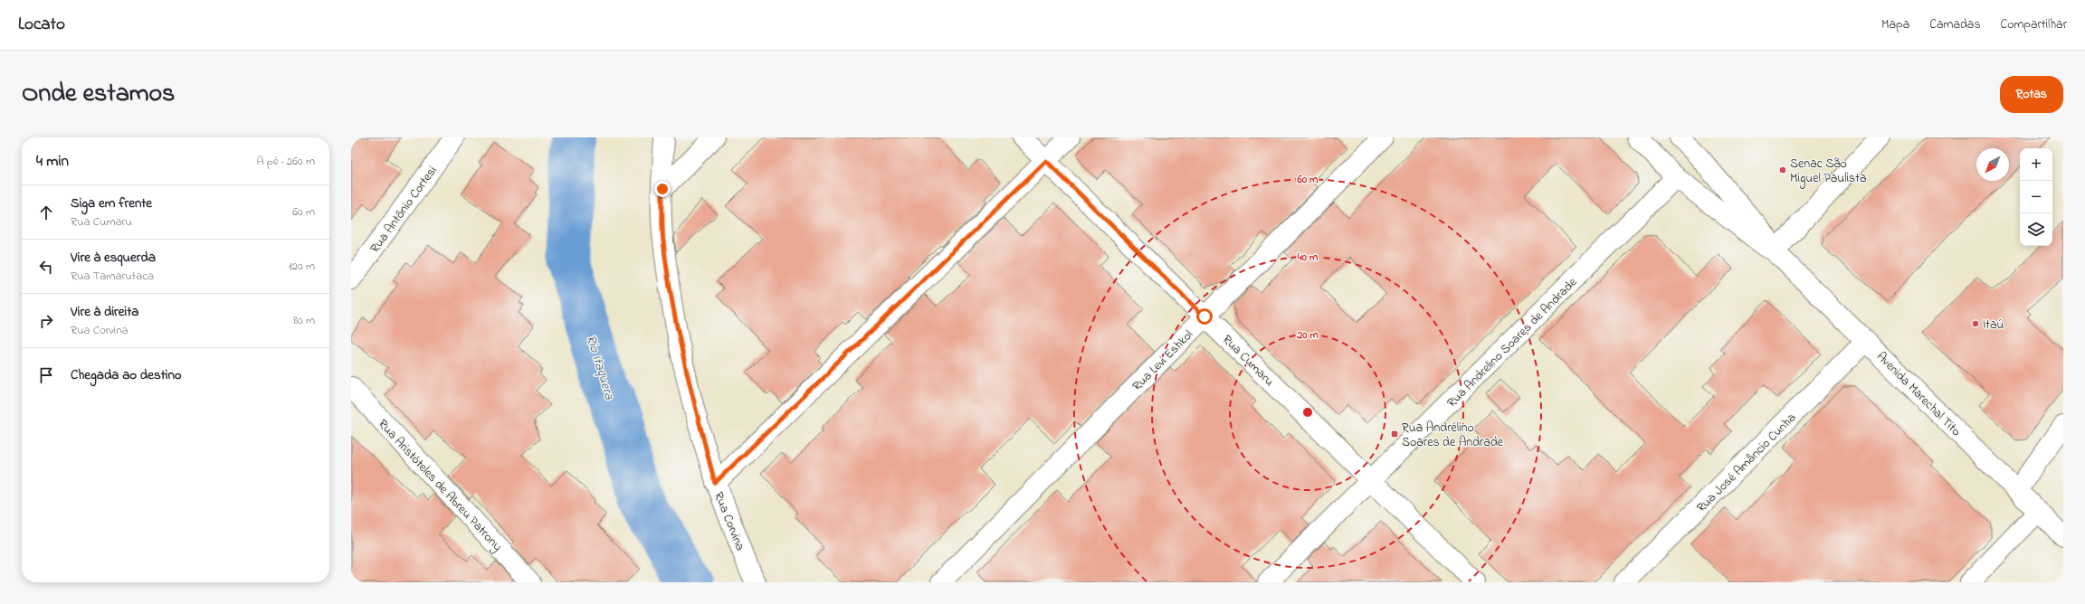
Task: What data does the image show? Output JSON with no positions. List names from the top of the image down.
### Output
{
  "streets": {
    "street": [
      "Rua Antônio Cortesi",
      "Rua Andrelino Soares de Andrade",
      "Rua Levi Eshkol",
      "Rua Cumaru",
      "Avenida Marechal Tito",
      "Rua José Amâncio Cunha",
      "Rua Aristóteles de Abreu Patrony",
      "Rua Corvina"
    ]
  },
  "crossings": [
    ["Rua Andrelino Soares de Andrade", "Rua Cumaru"],
    ["Rua Levi Eshkol", "Rua Cumaru"],
    ["Avenida Marechal Tito", "Rua José Amâncio Cunha"]
  ],
  "water": ["Rio Itaquera"],
  "places": {
    "other": ["Senac São Miguel Paulista", "Itaú"],
    "transit": ["Rua Andrélino Soares de Andrade"]
  },
  "north": "bottom left",
  "page": {
    "header": "Locato",
    "nav": ["Mapa", "Camadas", "Compartilhar"],
    "title": "Onde estamos",
    "buttons": "Rotas",
    "heading": ["4 min", "A pé · 260 m"],
    "map_buttons": ["+", "−"],
    "list": [
      ["Siga em frente", "Rua Cumaru", "60 m"],
      ["Vire à esquerda", "Rua Tamarutaca", "120 m"],
      ["Vire à direita", "Rua Corvina", "80 m"],
      "Chegada ao destino"
    ]
  },
  "rings": ["60 m", "40 m", "20 m"]
}
